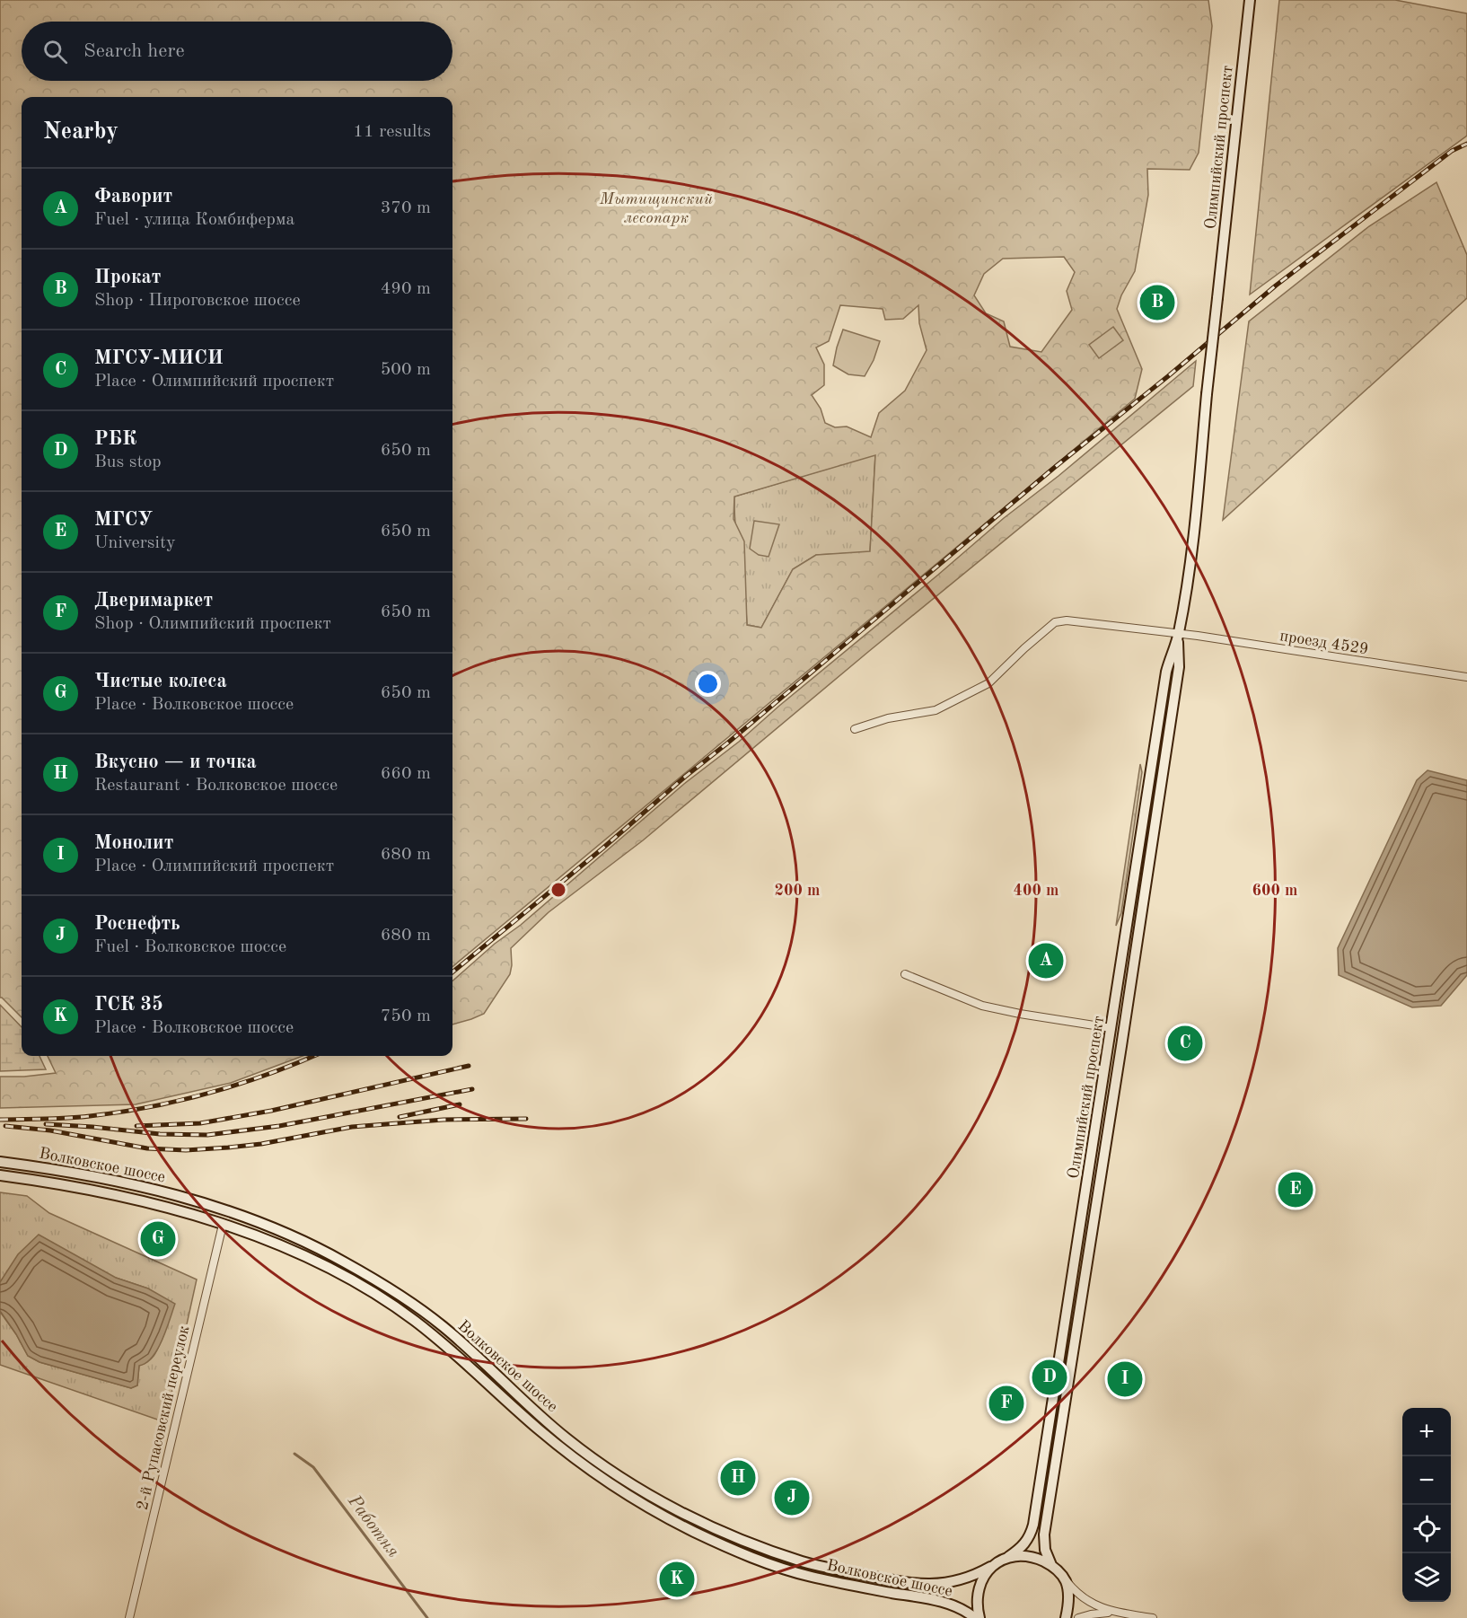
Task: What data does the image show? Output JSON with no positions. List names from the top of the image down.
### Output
{
  "streets": {
    "main road": ["Олимпийский проспект", "Волковское шоссе"],
    "street": ["проезд 4529", "2-й Рупасовский переулок"]
  },
  "crossings": [
    ["Олимпийский проспект", "проезд 4529"],
    ["Олимпийский проспект", "Волковское шоссе"],
    ["Волковское шоссе", "2-й Рупасовский переулок"]
  ],
  "water": ["Работня"],
  "parks": ["Мытищинский лесопарк"],
  "page": {
    "search": "Search here",
    "heading": ["Nearby", "11 results"],
    "list": [
      {
        "mark": "A",
        "name": "Фаворит",
        "note": "Fuel · улица Комбиферма",
        "value": "370 m"
      },
      {
        "mark": "B",
        "name": "Прокат",
        "note": "Shop · Пироговское шоссе",
        "value": "490 m"
      },
      {
        "mark": "C",
        "name": "МГСУ-МИСИ",
        "note": "Place · Олимпийский проспект",
        "value": "500 m"
      },
      {
        "mark": "D",
        "name": "РБК",
        "note": "Bus stop",
        "value": "650 m"
      },
      {
        "mark": "E",
        "name": "МГСУ",
        "note": "University",
        "value": "650 m"
      },
      {
        "mark": "F",
        "name": "Дверимаркет",
        "note": "Shop · Олимпийский проспект",
        "value": "650 m"
      },
      {
        "mark": "G",
        "name": "Чистые колеса",
        "note": "Place · Волковское шоссе",
        "value": "650 m"
      },
      {
        "mark": "H",
        "name": "Вкусно — и точка",
        "note": "Restaurant · Волковское шоссе",
        "value": "660 m"
      },
      {
        "mark": "I",
        "name": "Монолит",
        "note": "Place · Олимпийский проспект",
        "value": "680 m"
      },
      {
        "mark": "J",
        "name": "Роснефть",
        "note": "Fuel · Волковское шоссе",
        "value": "680 m"
      },
      {
        "mark": "K",
        "name": "ГСК 35",
        "note": "Place · Волковское шоссе",
        "value": "750 m"
      }
    ],
    "pins": [
      "B",
      "A",
      "C",
      "E",
      "G",
      "D",
      "I",
      "F",
      "H",
      "J",
      "K"
    ],
    "map_buttons": ["+", "−"]
  },
  "rings": ["200 m", "400 m", "600 m"]
}
